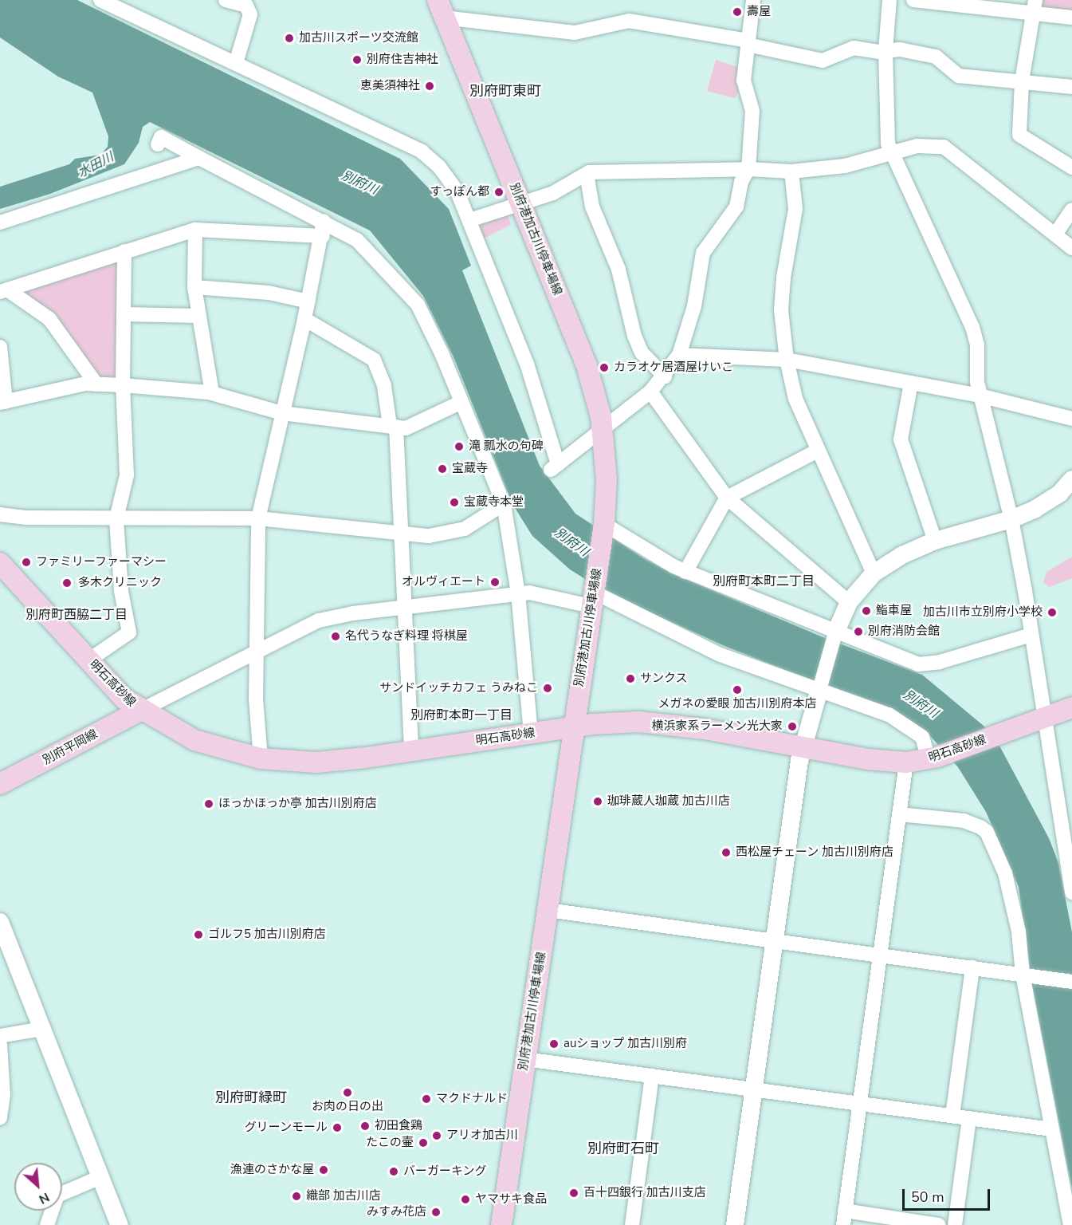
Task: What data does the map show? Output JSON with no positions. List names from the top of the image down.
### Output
{
  "streets": {
    "main road": ["別府港加古川停車場線", "明石高砂線", "別府平岡線"]
  },
  "crossings": [
    ["別府港加古川停車場線", "明石高砂線"],
    ["明石高砂線", "別府平岡線"]
  ],
  "districts": [
    "別府町東町",
    "別府町本町二丁目",
    "別府町西脇二丁目",
    "別府町本町一丁目",
    "別府町緑町",
    "別府町石町"
  ],
  "water": ["水田川", "別府川"],
  "places": [
    "壽屋",
    "加古川スポーツ交流館",
    "別府住吉神社",
    "恵美須神社",
    "すっぽん都",
    "カラオケ居酒屋けいこ",
    "滝 瓢水の句碑",
    "宝蔵寺",
    "宝蔵寺本堂",
    "ファミリーファーマシー",
    "オルヴィエート",
    "多木クリニック",
    "鮨車屋",
    "加古川市立別府小学校",
    "別府消防会館",
    "名代うなぎ料理 将棋屋",
    "サンクス",
    "サンドイッチカフェ うみねこ",
    "メガネの愛眼 加古川別府本店",
    "横浜家系ラーメン光大家",
    "珈琲蔵人珈蔵 加古川店",
    "ほっかほっか亭 加古川別府店",
    "西松屋チェーン 加古川別府店",
    "ゴルフ5 加古川別府店",
    "auショップ 加古川別府",
    "お肉の日の出",
    "マクドナルド",
    "初田食鶏",
    "グリーンモール",
    "アリオ加古川",
    "たこの壷",
    "漁連のさかな屋",
    "バーガーキング",
    "百十四銀行 加古川支店",
    "織部 加古川店",
    "ヤマサキ食品",
    "みすみ花店"
  ],
  "scale_bar": "50 m",
  "north": "bottom right"
}
